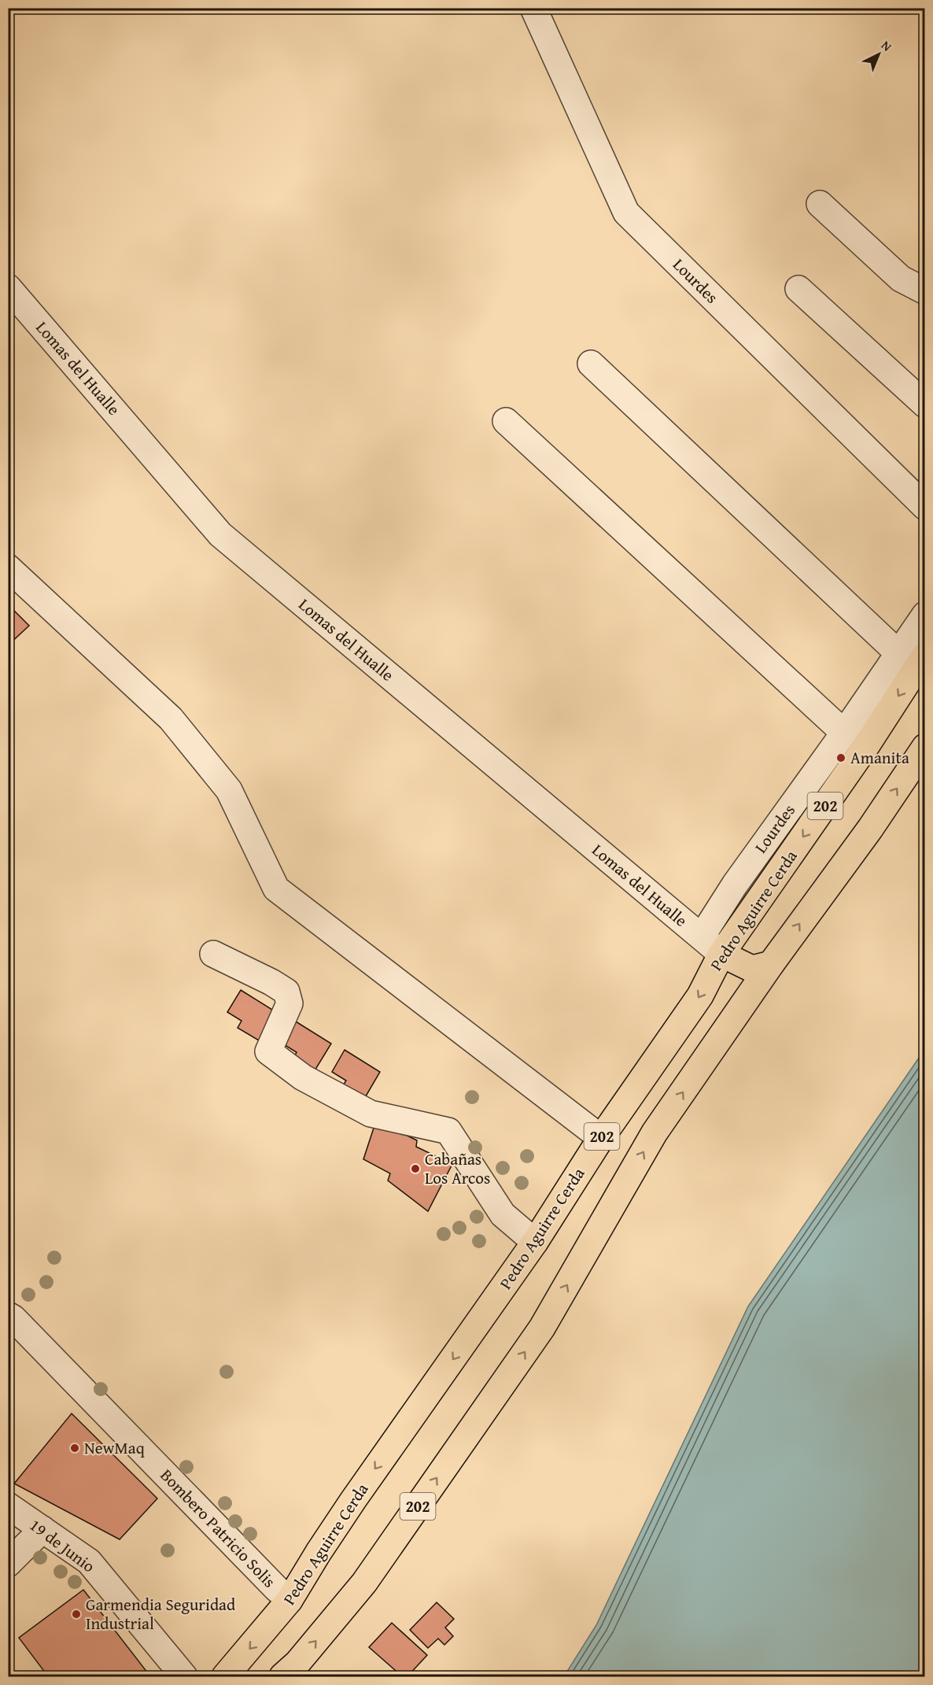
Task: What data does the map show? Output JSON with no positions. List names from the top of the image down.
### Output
{
  "streets": {
    "highway": ["202", "Pedro Aguirre Cerda"],
    "street": [
      "Lourdes",
      "Lomas del Hualle",
      "Bombero Patricio Solis",
      "19 de Junio"
    ]
  },
  "crossings": [
    ["Lomas del Hualle", "Pedro Aguirre Cerda"],
    ["Pedro Aguirre Cerda", "Bombero Patricio Solis"]
  ],
  "places": [
    "Amanita",
    "Cabañas Los Arcos",
    "NewMaq",
    "Garmendia Seguridad Industrial"
  ],
  "north": "top right"
}
